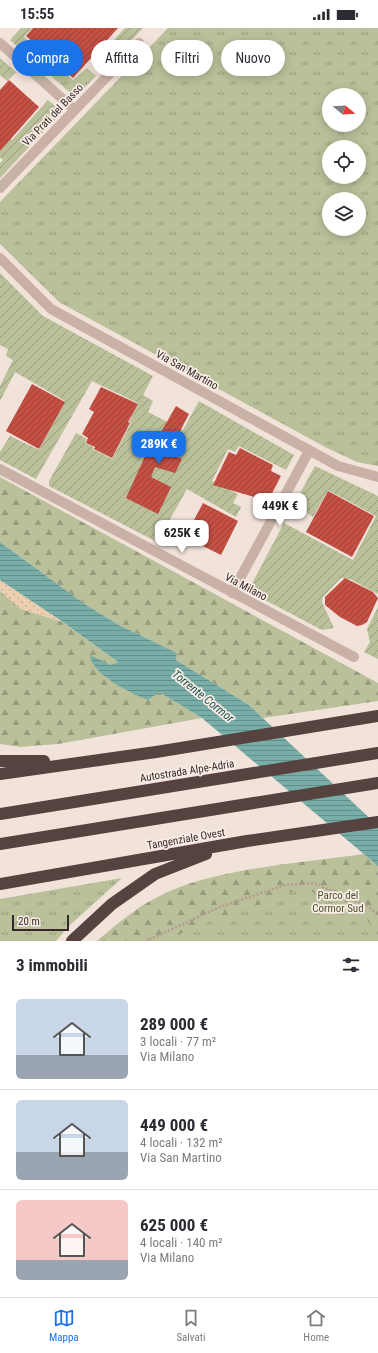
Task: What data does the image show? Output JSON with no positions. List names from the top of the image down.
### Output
{
  "streets": {
    "highway": ["Autostrada Alpe-Adria", "Tangenziale Ovest"],
    "street": ["Via Prati del Basso", "Via San Martino", "Via Milano"]
  },
  "water": ["Torrente Cormor"],
  "parks": ["Parco del Cormor Sud"],
  "scale_bar": "20 m",
  "north": "right",
  "page": {
    "status": "15:55",
    "chip": [
      "Compra",
      "Affitta",
      "Filtri",
      "Nuovo"
    ],
    "price": ["289K €", "449K €", "625K €"],
    "scale": "20 m",
    "heading": "3 immobili",
    "list": [
      {
        "name": "289 000 €",
        "note": "3 locali · 77 m² · Via Milano"
      },
      {
        "name": "449 000 €",
        "note": "4 locali · 132 m² · Via San Martino"
      },
      {
        "name": "625 000 €",
        "note": "4 locali · 140 m² · Via Milano"
      }
    ],
    "tabs": ["Mappa", "Salvati", "Home"]
  }
}
